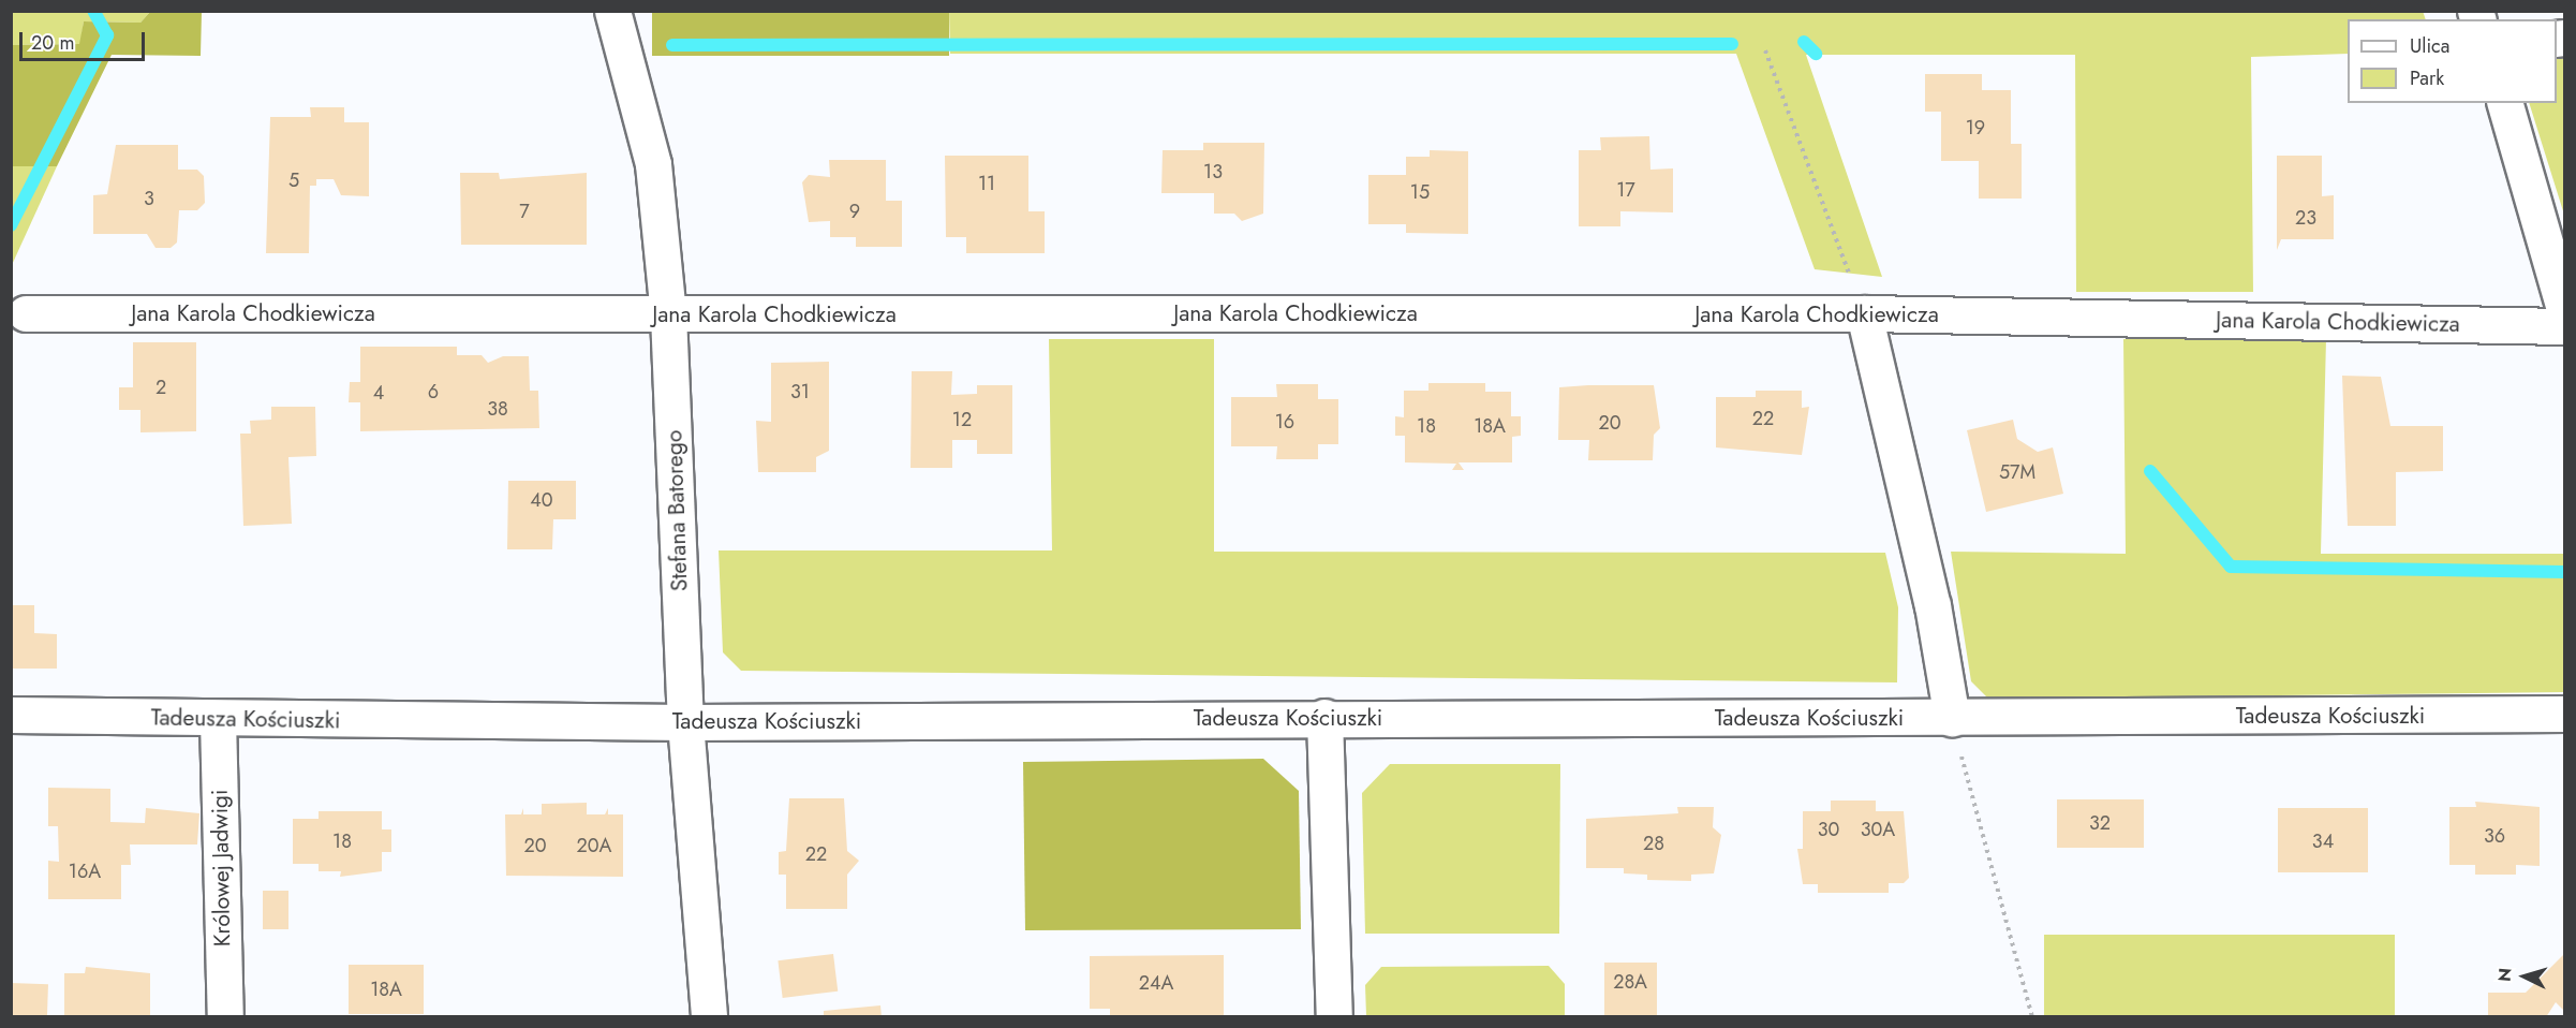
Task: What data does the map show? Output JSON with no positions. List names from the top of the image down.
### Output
{
  "streets": {
    "street": [
      "Jana Karola Chodkiewicza",
      "Stefana Batorego",
      "Tadeusza Kościuszki",
      "Królowej Jadwigi"
    ]
  },
  "crossings": [
    ["Jana Karola Chodkiewicza", "Stefana Batorego"],
    ["Stefana Batorego", "Tadeusza Kościuszki"],
    ["Tadeusza Kościuszki", "Królowej Jadwigi"]
  ],
  "house_numbers": [
    "19",
    "13",
    "5",
    "11",
    "17",
    "15",
    "3",
    "7",
    "9",
    "23",
    "2",
    "6",
    "31",
    "4",
    "38",
    "22",
    "12",
    "16",
    "20",
    "18",
    "18A",
    "57M",
    "40",
    "32",
    "30",
    "30A",
    "36",
    "18",
    "34",
    "28",
    "20",
    "20A",
    "22",
    "16A",
    "28A",
    "24A",
    "18A"
  ],
  "legend": ["Ulica", "Park"],
  "scale_bar": "20 m",
  "north": "left"
}
